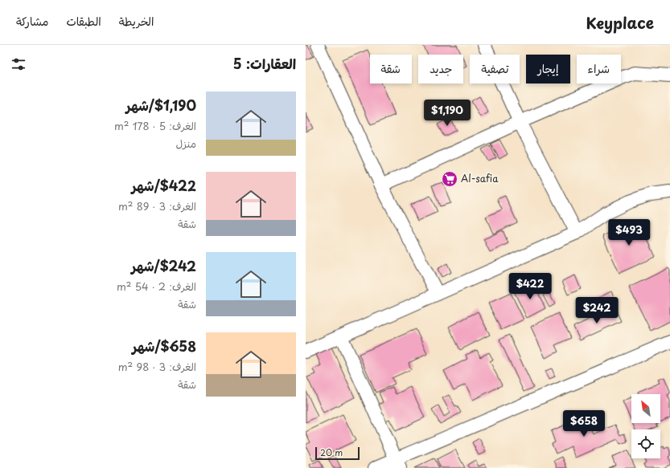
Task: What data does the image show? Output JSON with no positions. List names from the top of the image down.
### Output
{
  "places": {
    "supermarket": ["Al-safia"]
  },
  "scale_bar": "20 m",
  "north": "top left",
  "page": {
    "header": "Keyplace",
    "nav": ["الخريطة", "الطبقات", "مشاركة"],
    "heading": "العقارات: 5",
    "chip": [
      "شراء",
      "إيجار",
      "تصفية",
      "جديد",
      "شقة"
    ],
    "list": [
      {
        "name": "$1,190/شهر",
        "note": "الغرف: 5 · 178 m² · منزل"
      },
      {
        "name": "$422/شهر",
        "note": "الغرف: 3 · 89 m² · شقة"
      },
      {
        "name": "$242/شهر",
        "note": "الغرف: 2 · 54 m² · شقة"
      },
      {
        "name": "$658/شهر",
        "note": "الغرف: 3 · 98 m² · شقة"
      }
    ],
    "price": [
      "$1,190",
      "$493",
      "$422",
      "$242",
      "$658"
    ],
    "scale": "20 m"
  }
}
